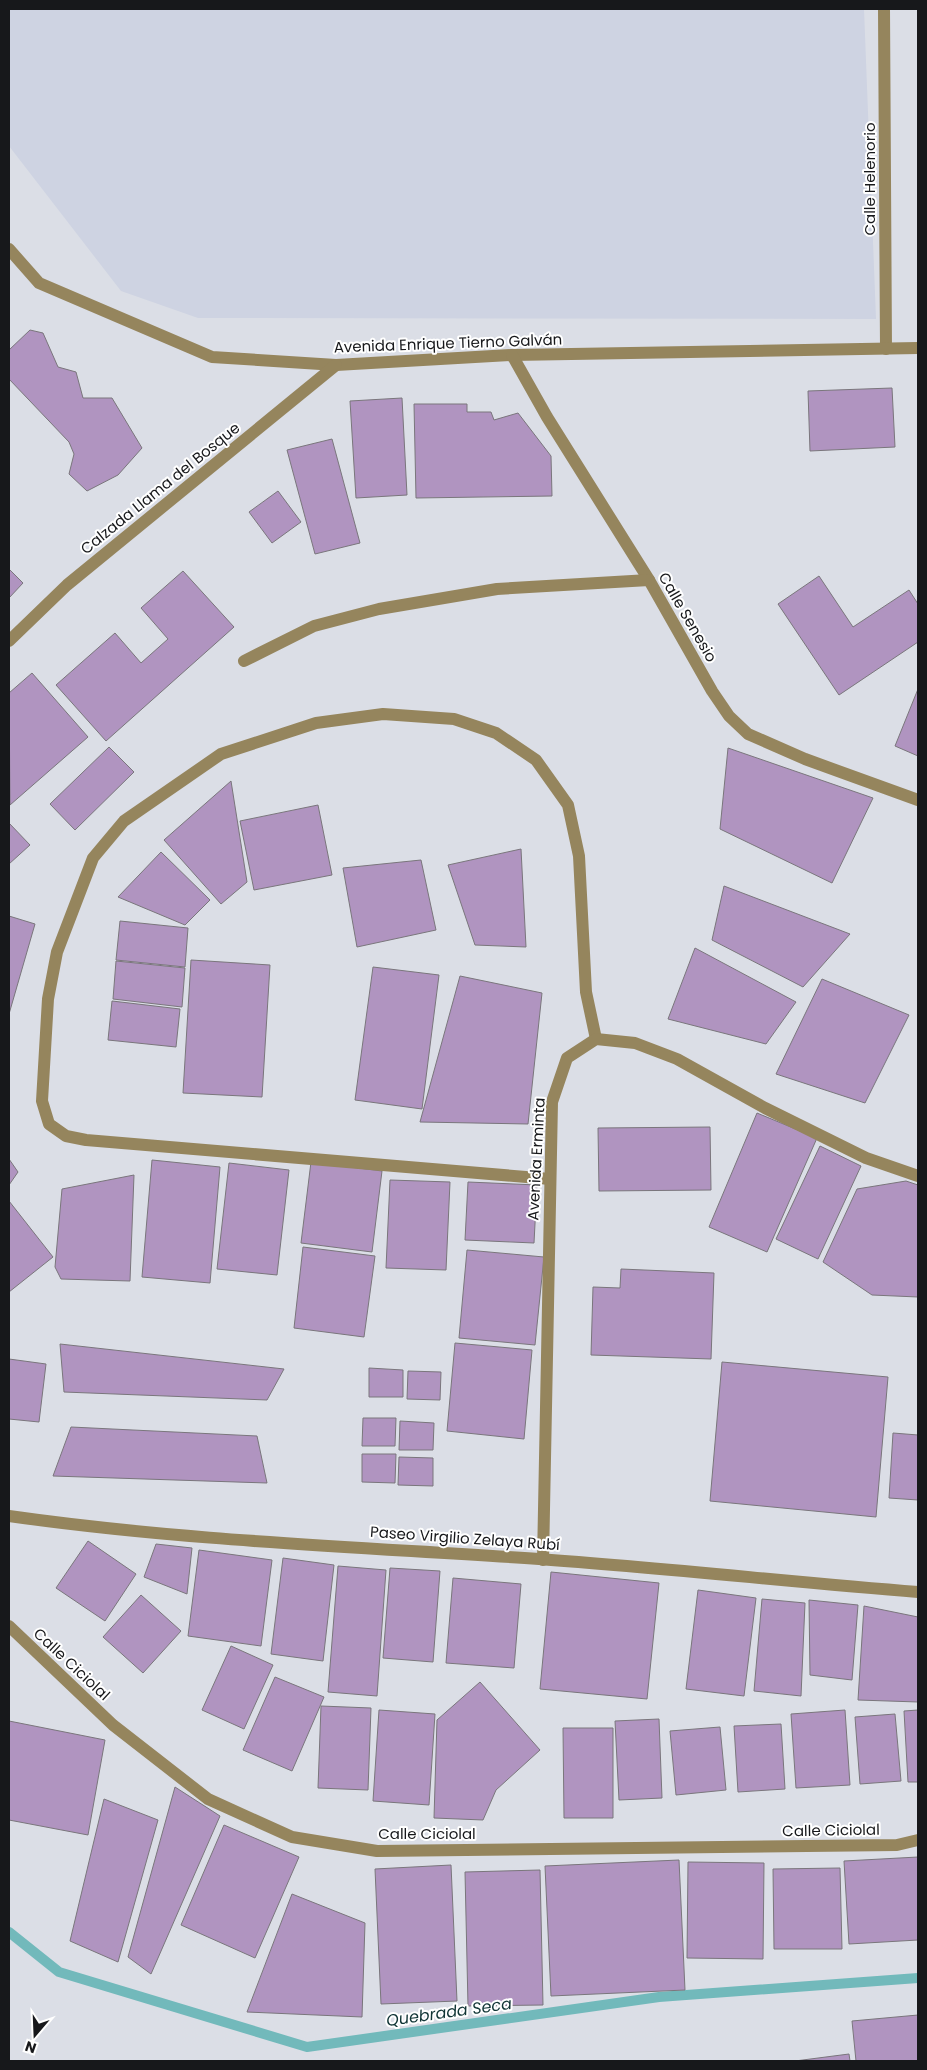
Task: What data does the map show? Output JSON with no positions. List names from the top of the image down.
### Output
{
  "streets": {
    "street": [
      "Calle Helenorio",
      "Avenida Enrique Tierno Galván",
      "Calzada Llama del Bosque",
      "Calle Senesio",
      "Avenida Erminta",
      "Paseo Virgilio Zelaya Rubí",
      "Calle Ciciolal"
    ]
  },
  "crossings": [
    ["Calle Helenorio", "Avenida Enrique Tierno Galván"],
    ["Avenida Enrique Tierno Galván", "Calzada Llama del Bosque"],
    ["Avenida Enrique Tierno Galván", "Calle Senesio"],
    ["Avenida Erminta", "Paseo Virgilio Zelaya Rubí"]
  ],
  "water": ["Quebrada Seca"],
  "north": "bottom"
}
